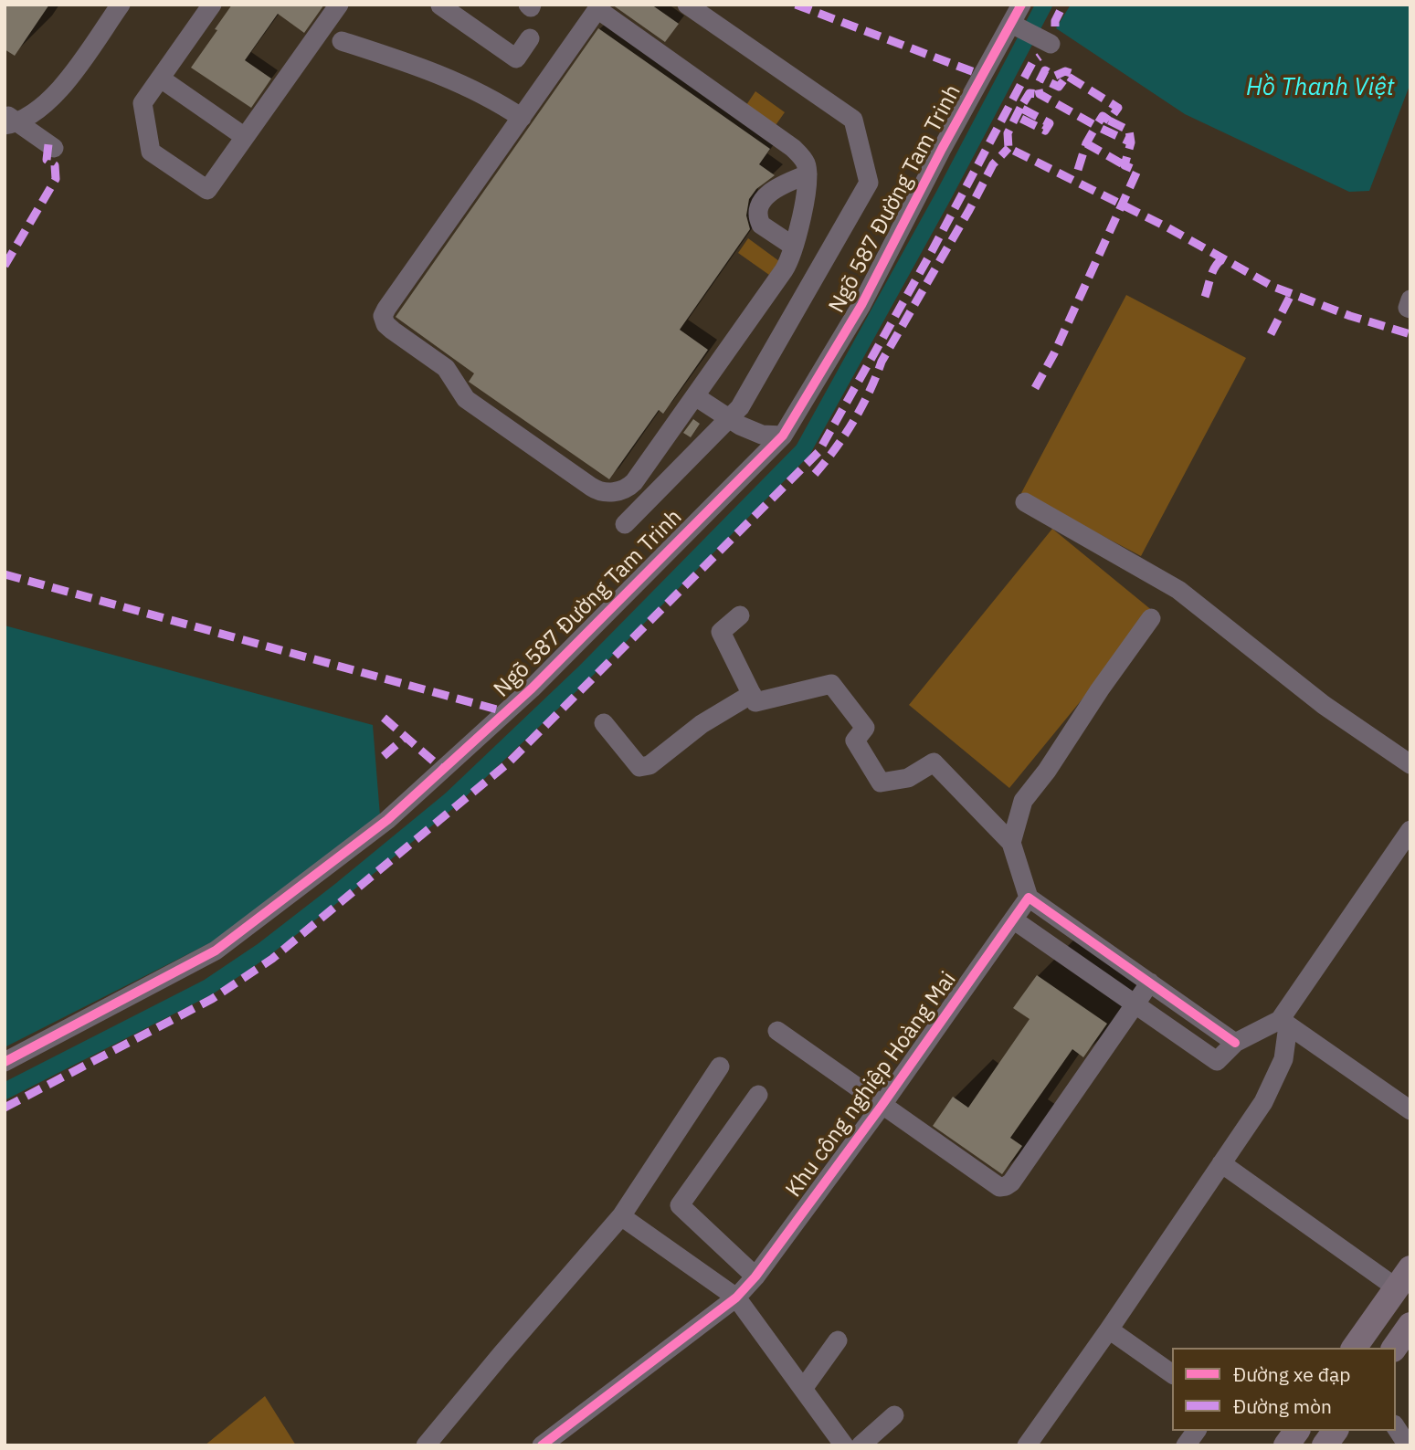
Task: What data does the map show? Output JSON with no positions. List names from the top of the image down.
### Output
{
  "streets": {
    "street": ["Ngõ 587 Đường Tam Trinh", "Khu công nghiệp Hoàng Mai"]
  },
  "water": ["Hồ Thanh Việt"],
  "legend": ["Đường xe đạp", "Đường mòn"]
}
